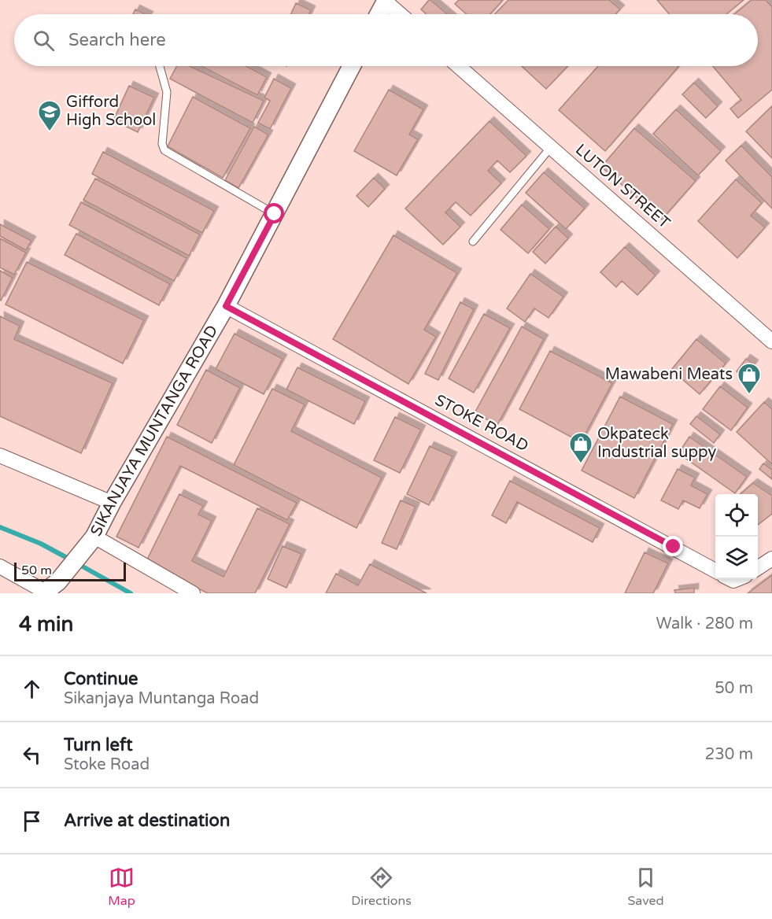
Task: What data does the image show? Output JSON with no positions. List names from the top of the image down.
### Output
{
  "streets": {
    "street": ["LUTON STREET", "STOKE ROAD", "SIKANJAYA MUNTANGA ROAD"]
  },
  "crossings": [
    ["STOKE ROAD", "SIKANJAYA MUNTANGA ROAD"]
  ],
  "places": {
    "school or university": ["Gifford High School"],
    "shop": ["Mawabeni Meats", "Okpateck Industrial suppy"]
  },
  "scale_bar": "50 m",
  "page": {
    "search": "Search here",
    "scale": "50 m",
    "heading": ["4 min", "Walk · 280 m"],
    "list": [
      ["Continue", "Sikanjaya Muntanga Road", "50 m"],
      ["Turn left", "Stoke Road", "230 m"],
      "Arrive at destination"
    ],
    "nav": ["Map", "Directions", "Saved"]
  }
}
